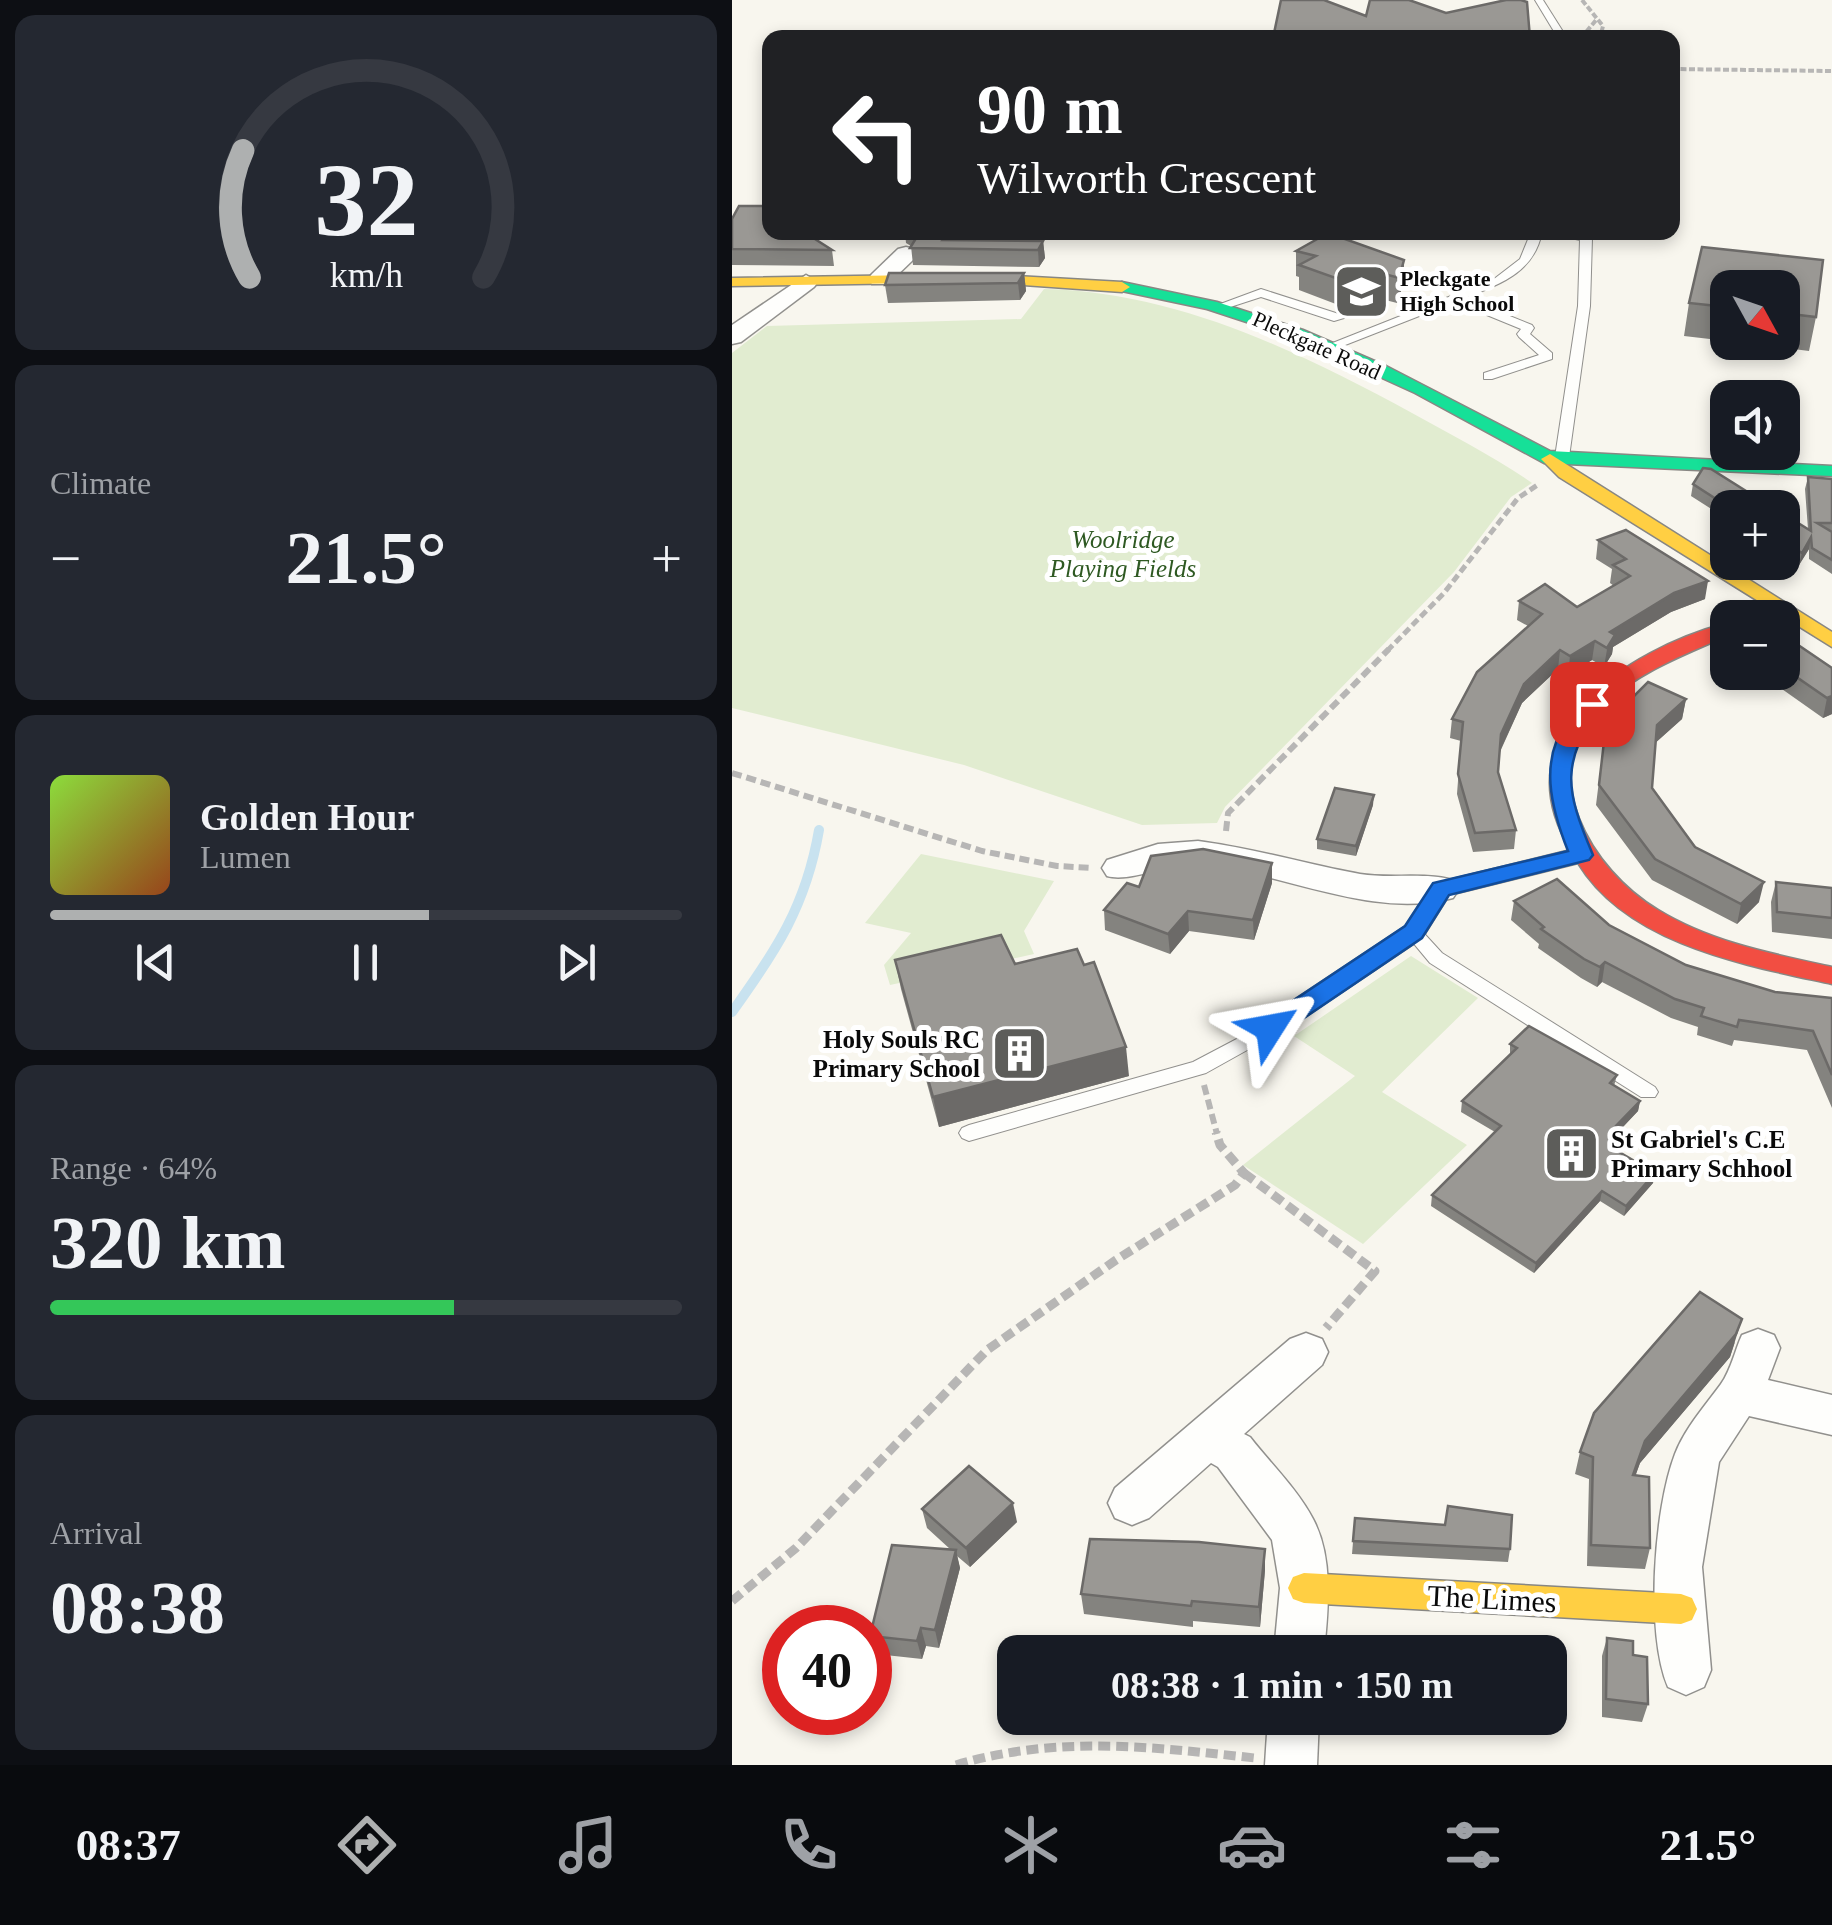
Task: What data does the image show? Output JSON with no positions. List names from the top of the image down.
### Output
{
  "streets": {
    "main road": ["Pleckgate Road", "The Limes"]
  },
  "parks": ["Woolridge Playing Fields"],
  "places": {
    "school or university": ["Pleckgate High School"],
    "building": ["Holy Souls RC Primary School", "St Gabriel's C.E Primary Schhool"]
  },
  "north": "bottom right",
  "page": {
    "turn": ["90 m", "Wilworth Crescent"],
    "map_buttons": ["+", "−"],
    "tile": [
      "Climate",
      ["Range · 64%", "320 km"],
      ["Arrival", "08:38"]
    ],
    "heat": ["−", "21.5°", "+"],
    "song": ["Golden Hour", "Lumen"],
    "limit": "40",
    "trip": "08:38 · 1 min · 150 m",
    "tabs": ["08:37", "21.5°"],
    "gauge": ["32", "km/h"]
  }
}
